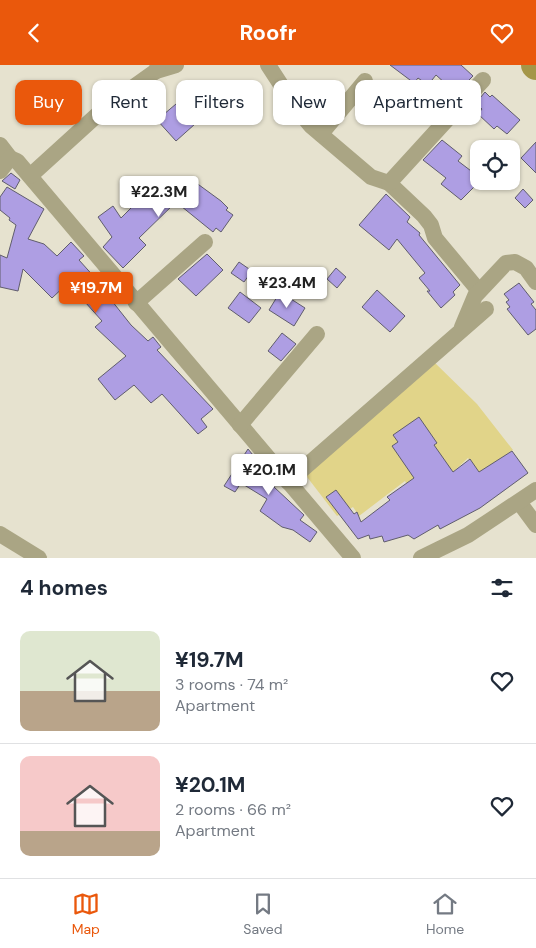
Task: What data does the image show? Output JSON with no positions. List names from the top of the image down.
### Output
{
  "page": {
    "header": "Roofr",
    "chip": [
      "Buy",
      "Rent",
      "Filters",
      "New",
      "Apartment"
    ],
    "price": [
      "¥22.3M",
      "¥23.4M",
      "¥19.7M",
      "¥20.1M"
    ],
    "heading": "4 homes",
    "list": [
      {
        "name": "¥19.7M",
        "note": "3 rooms · 74 m² · Apartment"
      },
      {
        "name": "¥20.1M",
        "note": "2 rooms · 66 m² · Apartment"
      }
    ],
    "tabs": ["Map", "Saved", "Home"]
  }
}
